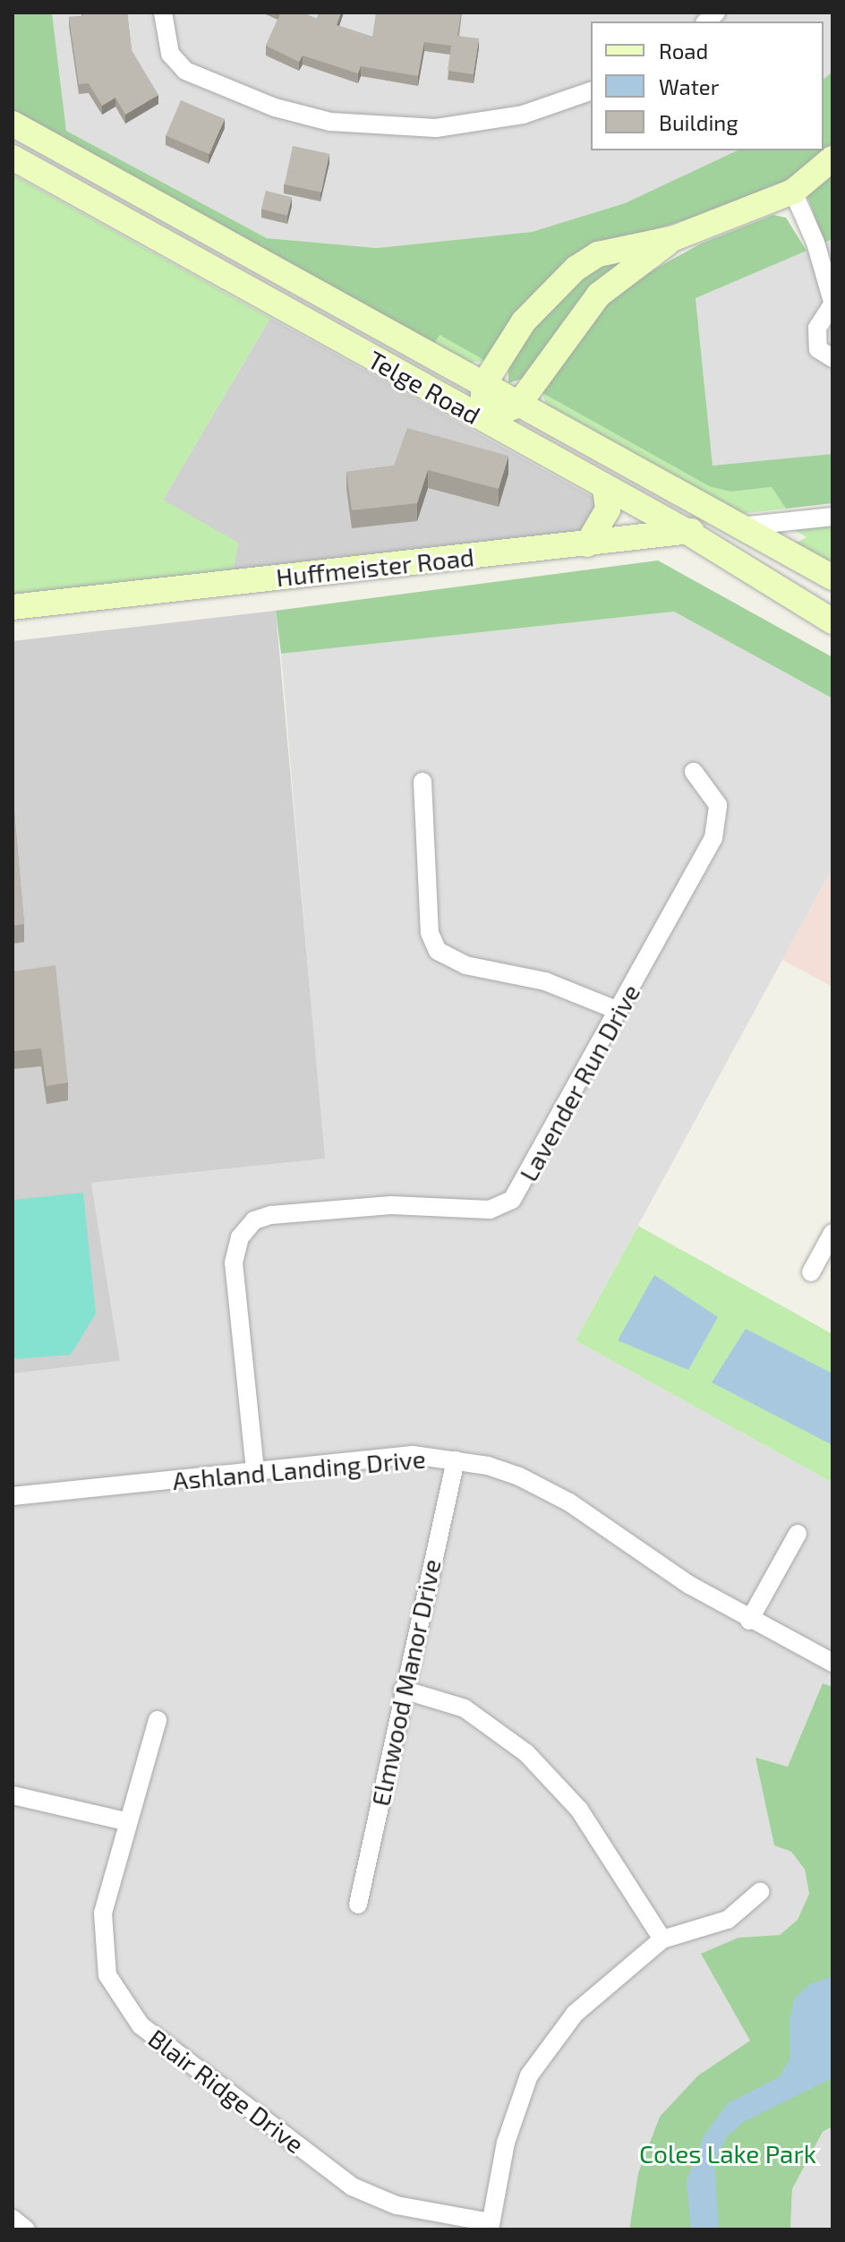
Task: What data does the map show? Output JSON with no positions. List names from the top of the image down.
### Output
{
  "streets": {
    "main road": ["Telge Road", "Huffmeister Road"],
    "street": [
      "Lavender Run Drive",
      "Ashland Landing Drive",
      "Elmwood Manor Drive",
      "Blair Ridge Drive"
    ]
  },
  "crossings": [
    ["Telge Road", "Huffmeister Road"],
    ["Lavender Run Drive", "Ashland Landing Drive"],
    ["Ashland Landing Drive", "Elmwood Manor Drive"]
  ],
  "parks": ["Coles Lake Park"],
  "legend": ["Road", "Water", "Building"]
}
